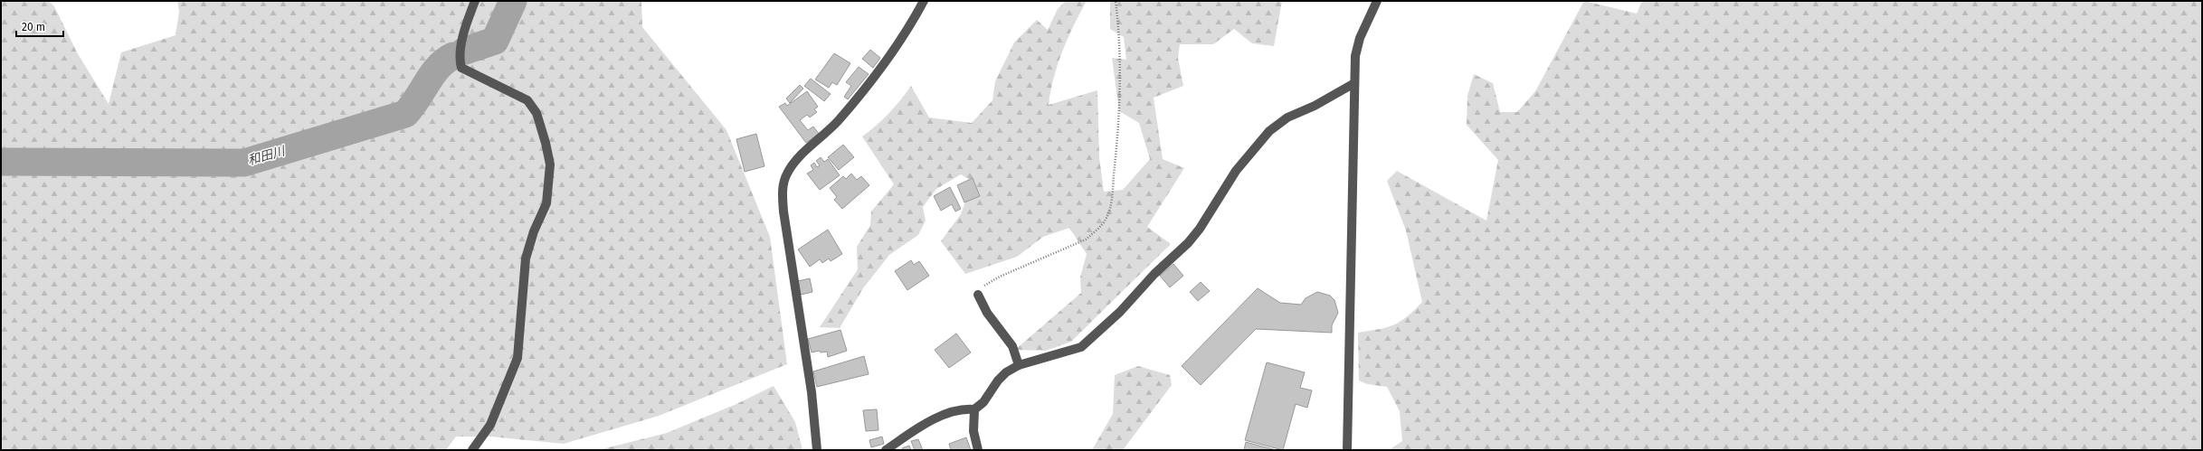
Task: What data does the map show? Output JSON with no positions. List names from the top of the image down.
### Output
{
  "water": ["和田川"],
  "scale_bar": "20 m"
}
